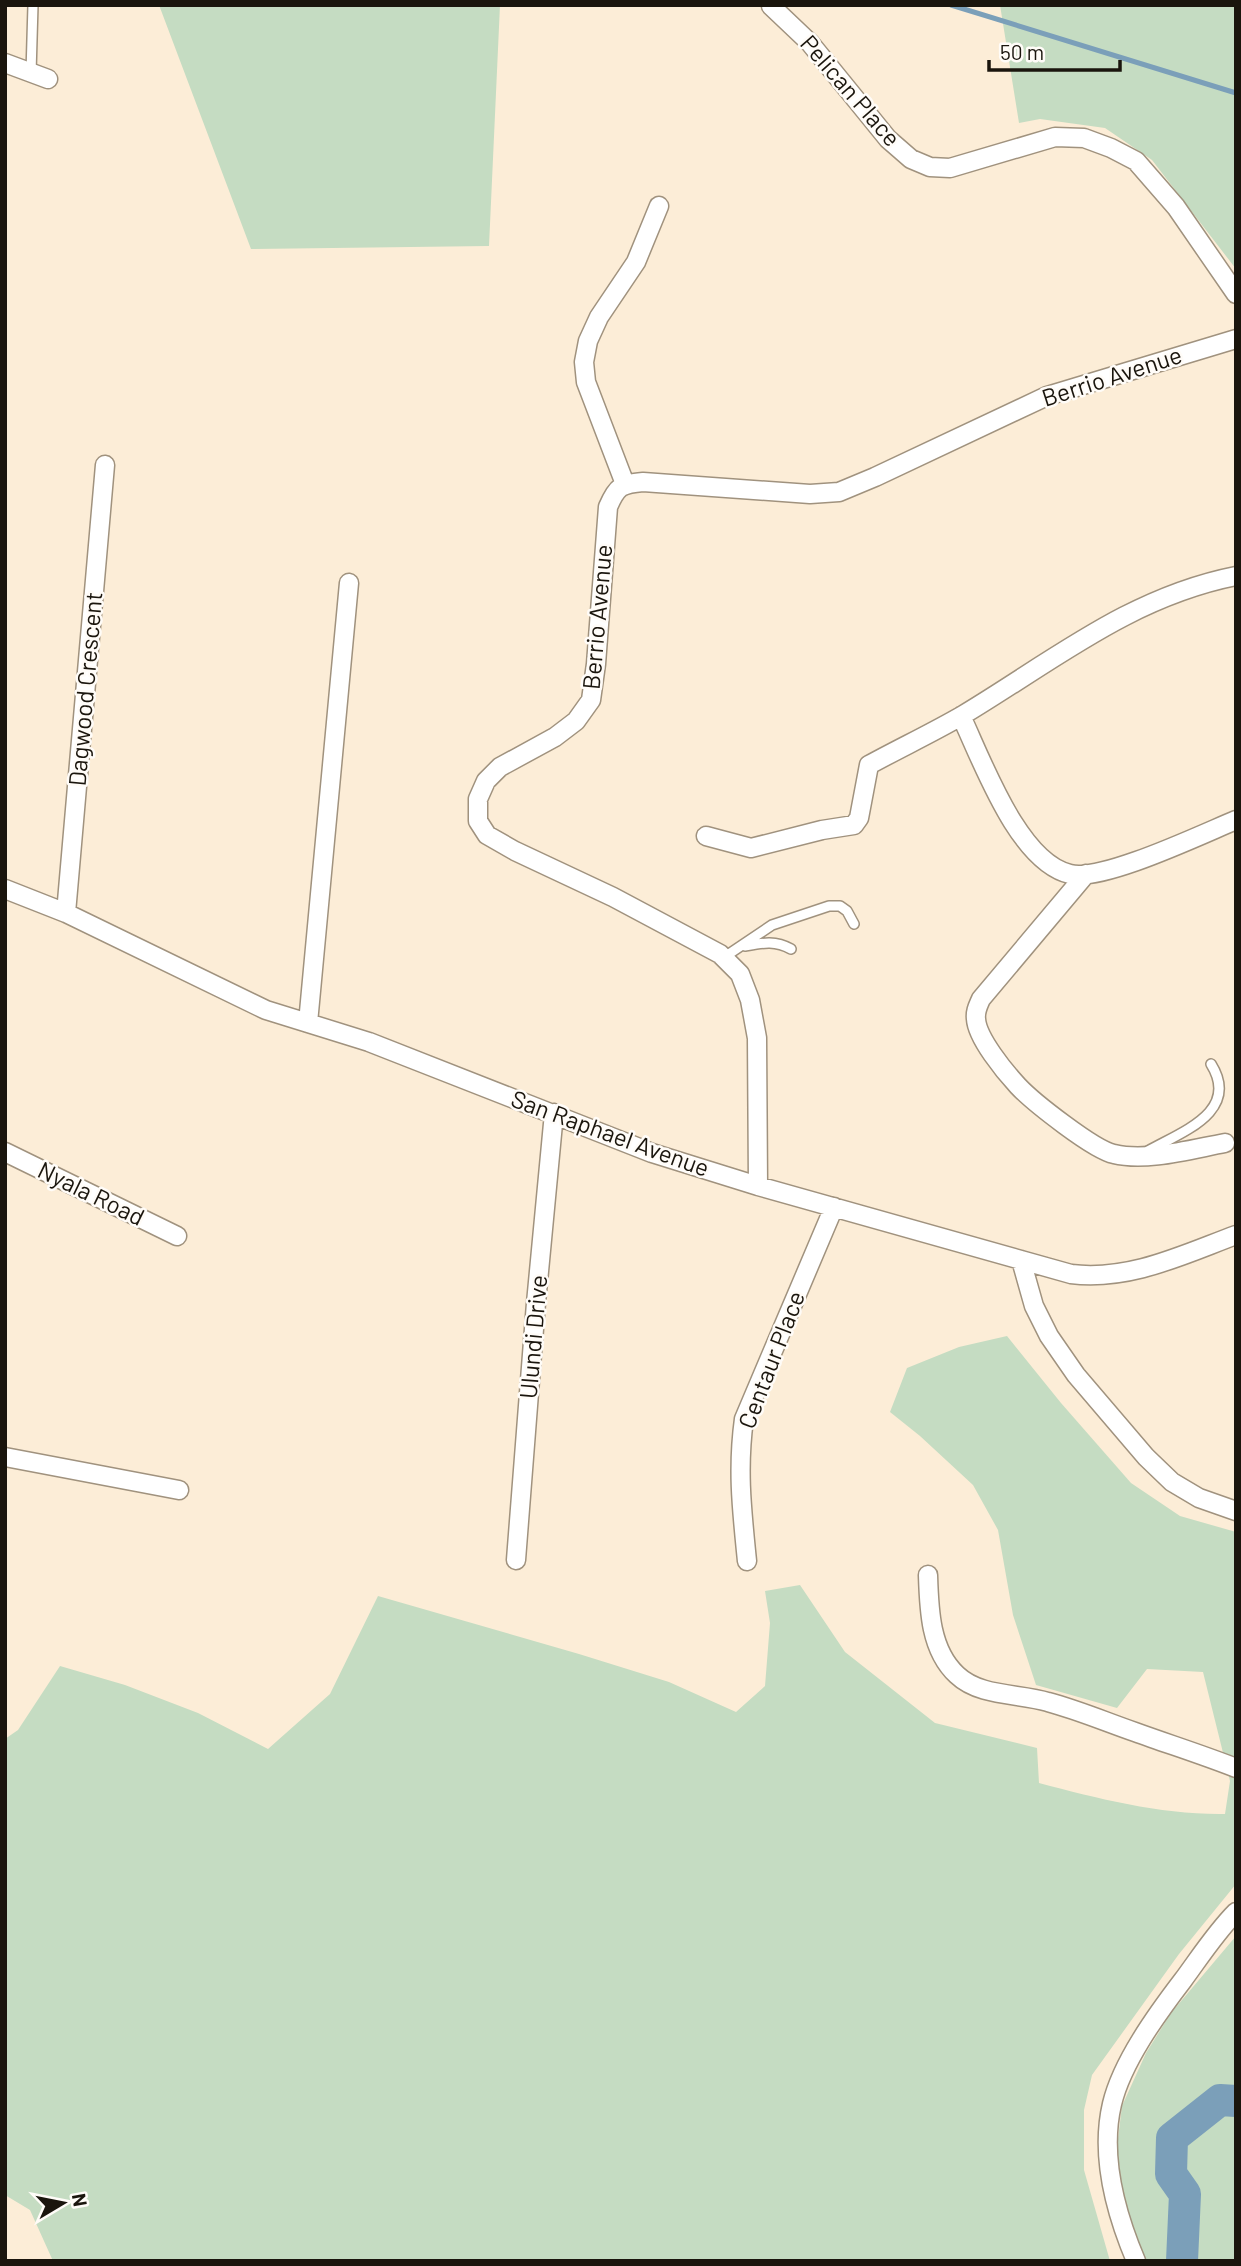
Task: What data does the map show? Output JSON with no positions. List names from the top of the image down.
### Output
{
  "streets": {
    "street": [
      "Pelican Place",
      "Berrio Avenue",
      "Dagwood Crescent",
      "San Raphael Avenue",
      "Nyala Road",
      "Ulundi Drive",
      "Centaur Place"
    ]
  },
  "crossings": [
    ["Berrio Avenue", "San Raphael Avenue"],
    ["Dagwood Crescent", "San Raphael Avenue"],
    ["San Raphael Avenue", "Ulundi Drive"],
    ["San Raphael Avenue", "Centaur Place"]
  ],
  "scale_bar": "50 m",
  "north": "right"
}
